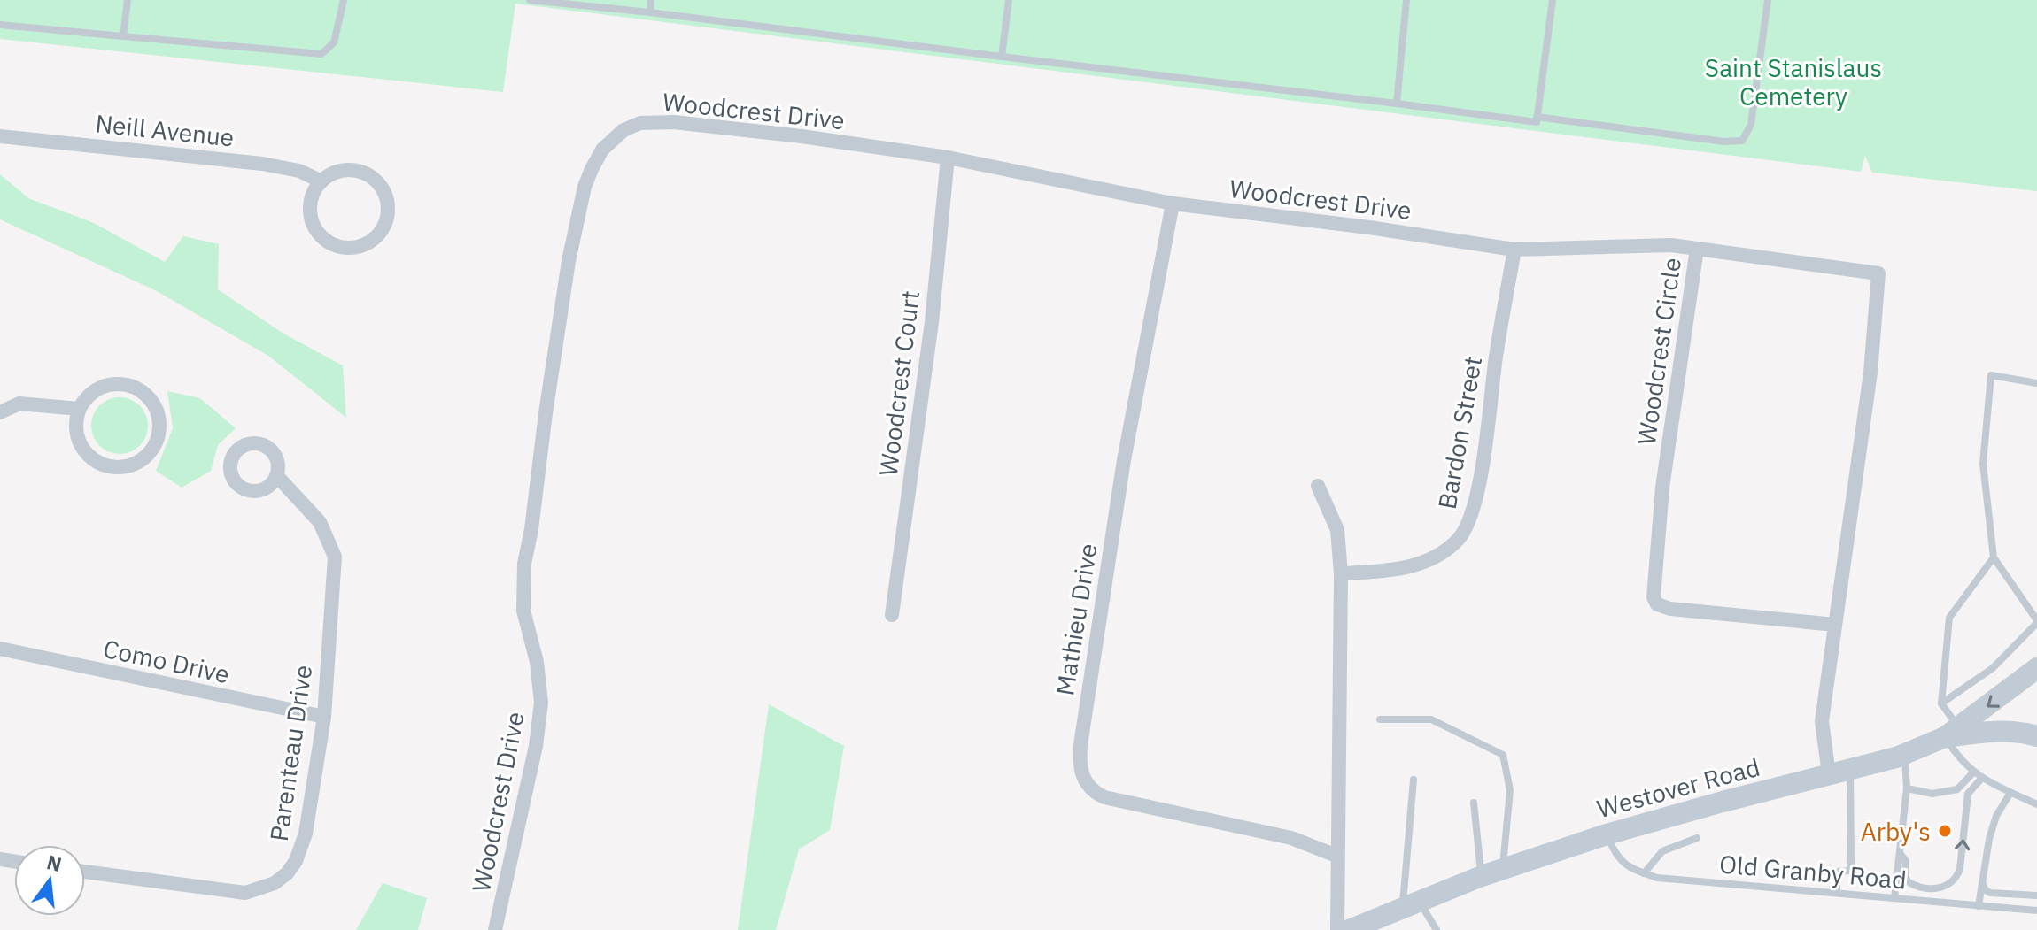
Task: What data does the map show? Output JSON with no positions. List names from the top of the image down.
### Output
{
  "streets": {
    "main road": ["Westover Road"],
    "street": [
      "Woodcrest Drive",
      "Neill Avenue",
      "Woodcrest Circle",
      "Woodcrest Court",
      "Bardon Street",
      "Mathieu Drive",
      "Como Drive",
      "Parenteau Drive"
    ],
    "lane": ["Old Granby Road"]
  },
  "crossings": [
    ["Woodcrest Drive", "Woodcrest Circle"],
    ["Woodcrest Drive", "Woodcrest Court"],
    ["Woodcrest Drive", "Bardon Street"],
    ["Woodcrest Drive", "Mathieu Drive"],
    ["Woodcrest Circle", "Westover Road"],
    ["Como Drive", "Parenteau Drive"],
    ["Westover Road", "Old Granby Road"]
  ],
  "parks": ["Saint Stanislaus Cemetery"],
  "places": ["Arby's"],
  "north": "top"
}
